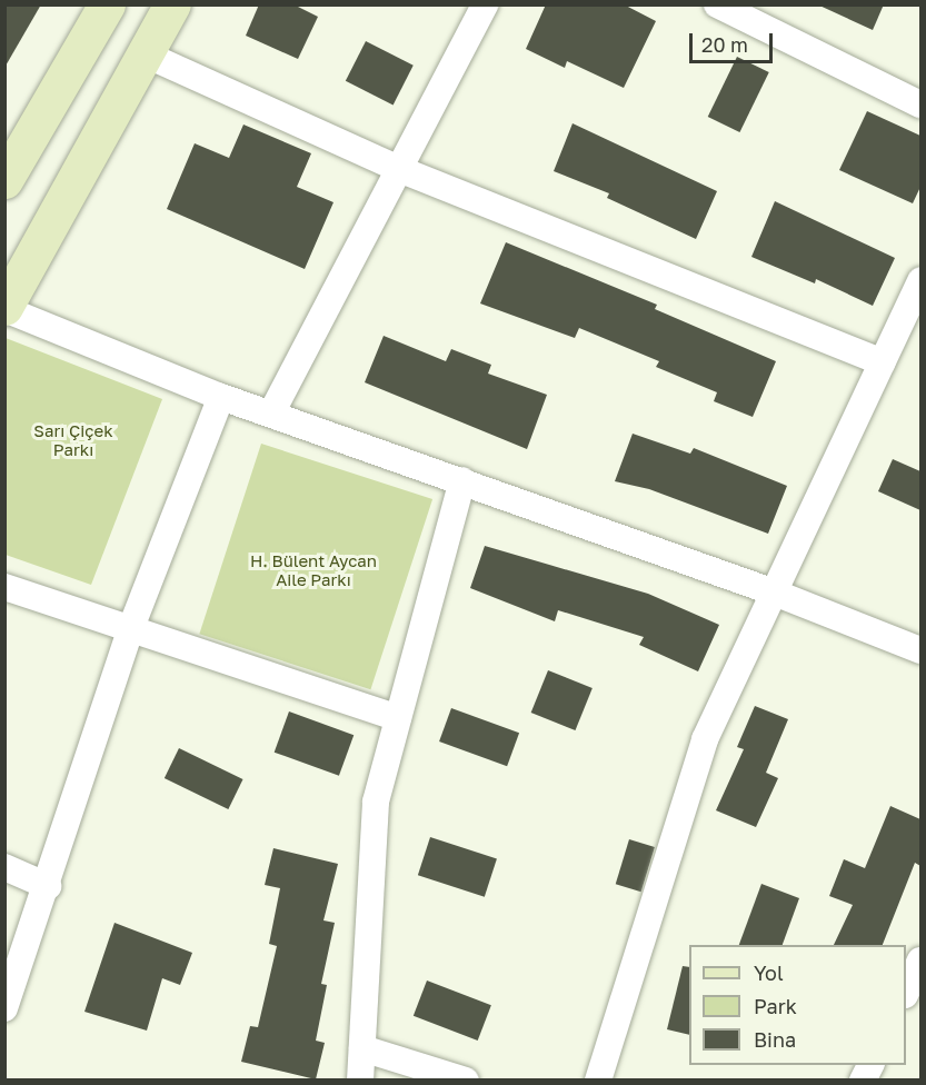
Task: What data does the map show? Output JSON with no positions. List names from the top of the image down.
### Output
{
  "parks": ["Sarı Çiçek Parkı", "H. Bülent Aycan Aile Parkı"],
  "legend": ["Yol", "Park", "Bina"],
  "scale_bar": "20 m"
}
